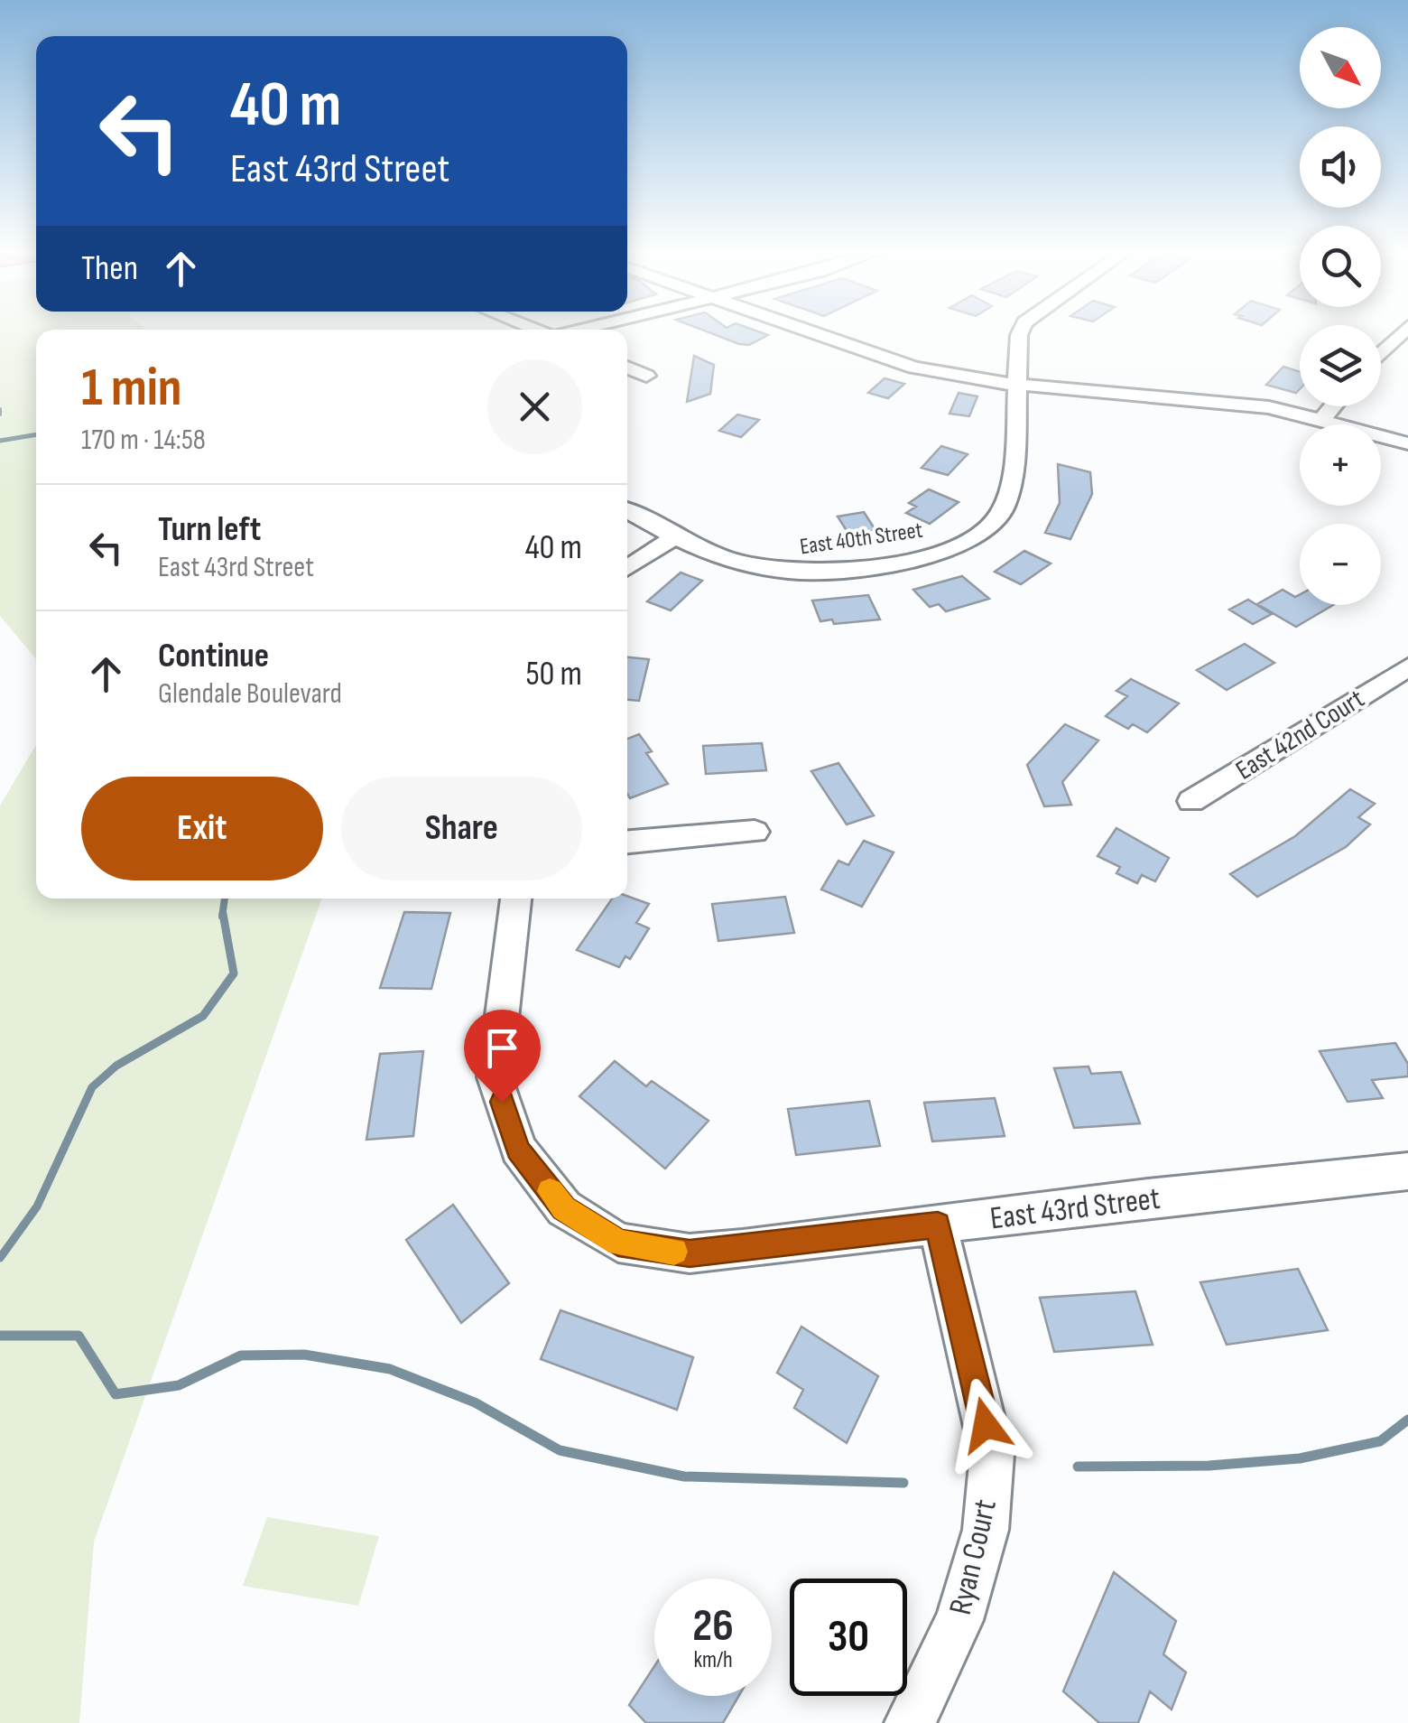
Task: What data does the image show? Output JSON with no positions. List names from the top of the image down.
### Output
{
  "streets": {
    "street": [
      "East 40th Street",
      "East 42nd Court",
      "East 43rd Street",
      "Ryan Court"
    ]
  },
  "crossings": [
    ["East 43rd Street", "Ryan Court"]
  ],
  "north": "bottom right",
  "page": {
    "map_buttons": ["+", "−"],
    "turn": ["40 m", "East 43rd Street"],
    "then": "Then",
    "heading": ["1 min", "170 m · 14:58"],
    "list": [
      {
        "name": "Turn left",
        "note": "East 43rd Street",
        "value": "40 m"
      },
      {
        "name": "Continue",
        "note": "Glendale Boulevard",
        "value": "50 m"
      }
    ],
    "buttons": ["Exit", "Share"],
    "speed": "26 km/h",
    "limit": "30"
  }
}
